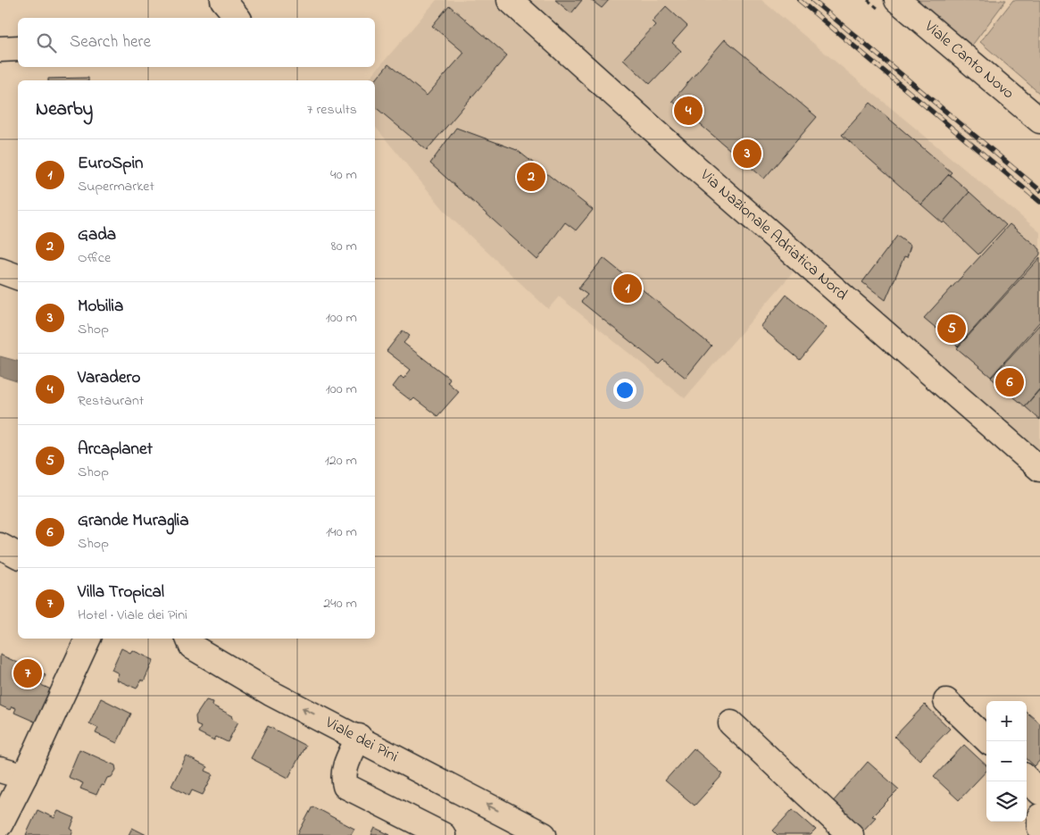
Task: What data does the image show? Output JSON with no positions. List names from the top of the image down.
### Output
{
  "streets": {
    "street": ["Viale Canto Novo", "Via Nazionale Adriatica Nord", "Viale dei Pini"]
  },
  "one_way": ["Viale dei Pini"],
  "page": {
    "search": "Search here",
    "heading": ["Nearby", "7 results"],
    "pins": [
      "4",
      "3",
      "2",
      "1",
      "5",
      "6",
      "7"
    ],
    "list": [
      {
        "mark": "1",
        "name": "EuroSpin",
        "note": "Supermarket",
        "value": "40 m"
      },
      {
        "mark": "2",
        "name": "Gada",
        "note": "Office",
        "value": "80 m"
      },
      {
        "mark": "3",
        "name": "Mobilia",
        "note": "Shop",
        "value": "100 m"
      },
      {
        "mark": "4",
        "name": "Varadero",
        "note": "Restaurant",
        "value": "100 m"
      },
      {
        "mark": "5",
        "name": "Arcaplanet",
        "note": "Shop",
        "value": "120 m"
      },
      {
        "mark": "6",
        "name": "Grande Muraglia",
        "note": "Shop",
        "value": "140 m"
      },
      {
        "mark": "7",
        "name": "Villa Tropical",
        "note": "Hotel · Viale dei Pini",
        "value": "240 m"
      }
    ],
    "map_buttons": ["+", "−"]
  }
}
